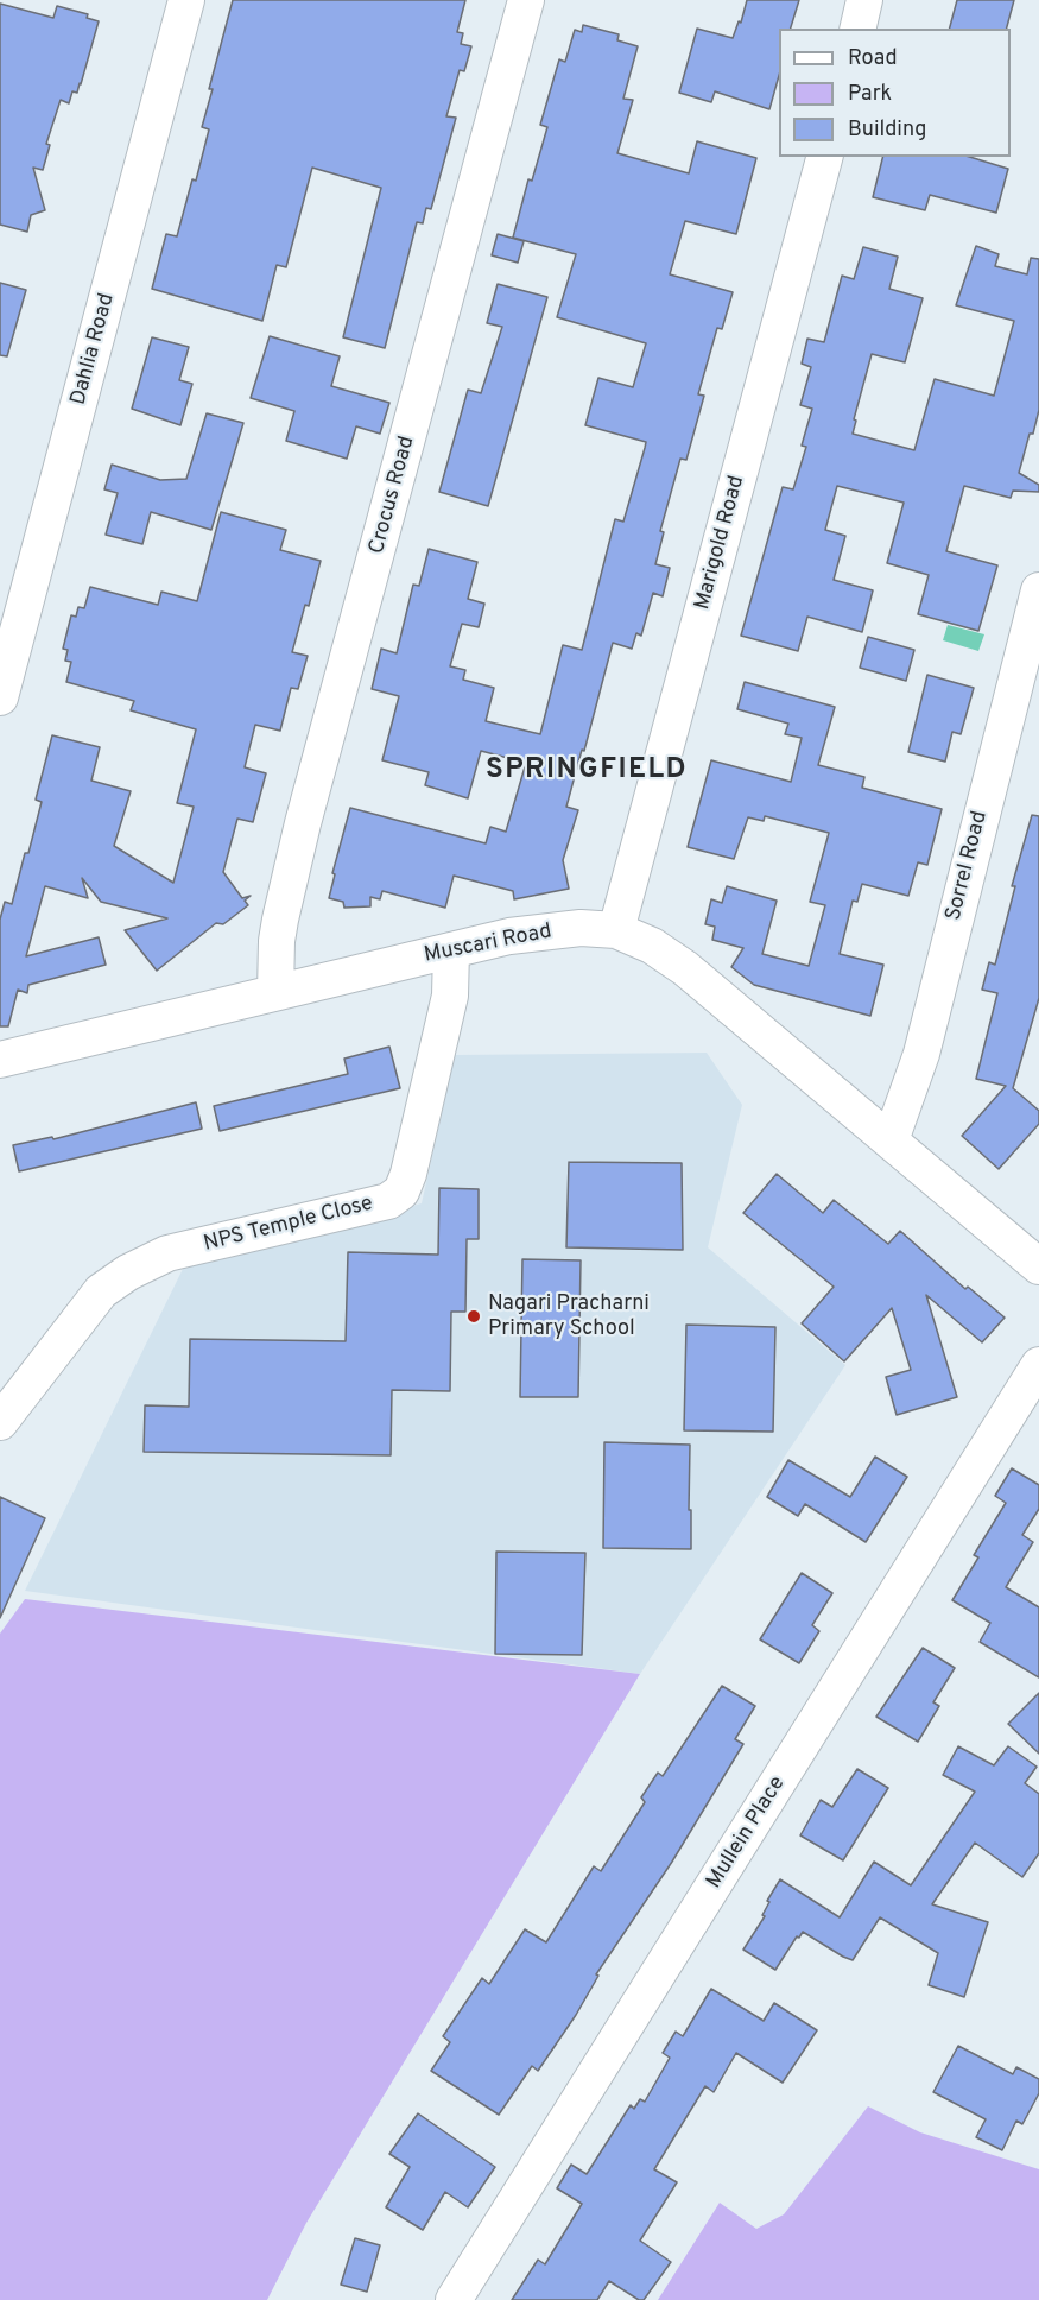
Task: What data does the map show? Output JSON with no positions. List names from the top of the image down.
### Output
{
  "streets": {
    "street": [
      "Dahlia Road",
      "Crocus Road",
      "Marigold Road",
      "Sorrel Road",
      "Muscari Road",
      "NPS Temple Close",
      "Mullein Place"
    ]
  },
  "crossings": [
    ["Crocus Road", "Muscari Road"],
    ["Marigold Road", "Muscari Road"],
    ["Sorrel Road", "Muscari Road"],
    ["Muscari Road", "NPS Temple Close"]
  ],
  "districts": ["SPRINGFIELD"],
  "places": ["Nagari Pracharni Primary School"],
  "legend": ["Road", "Park", "Building"]
}
